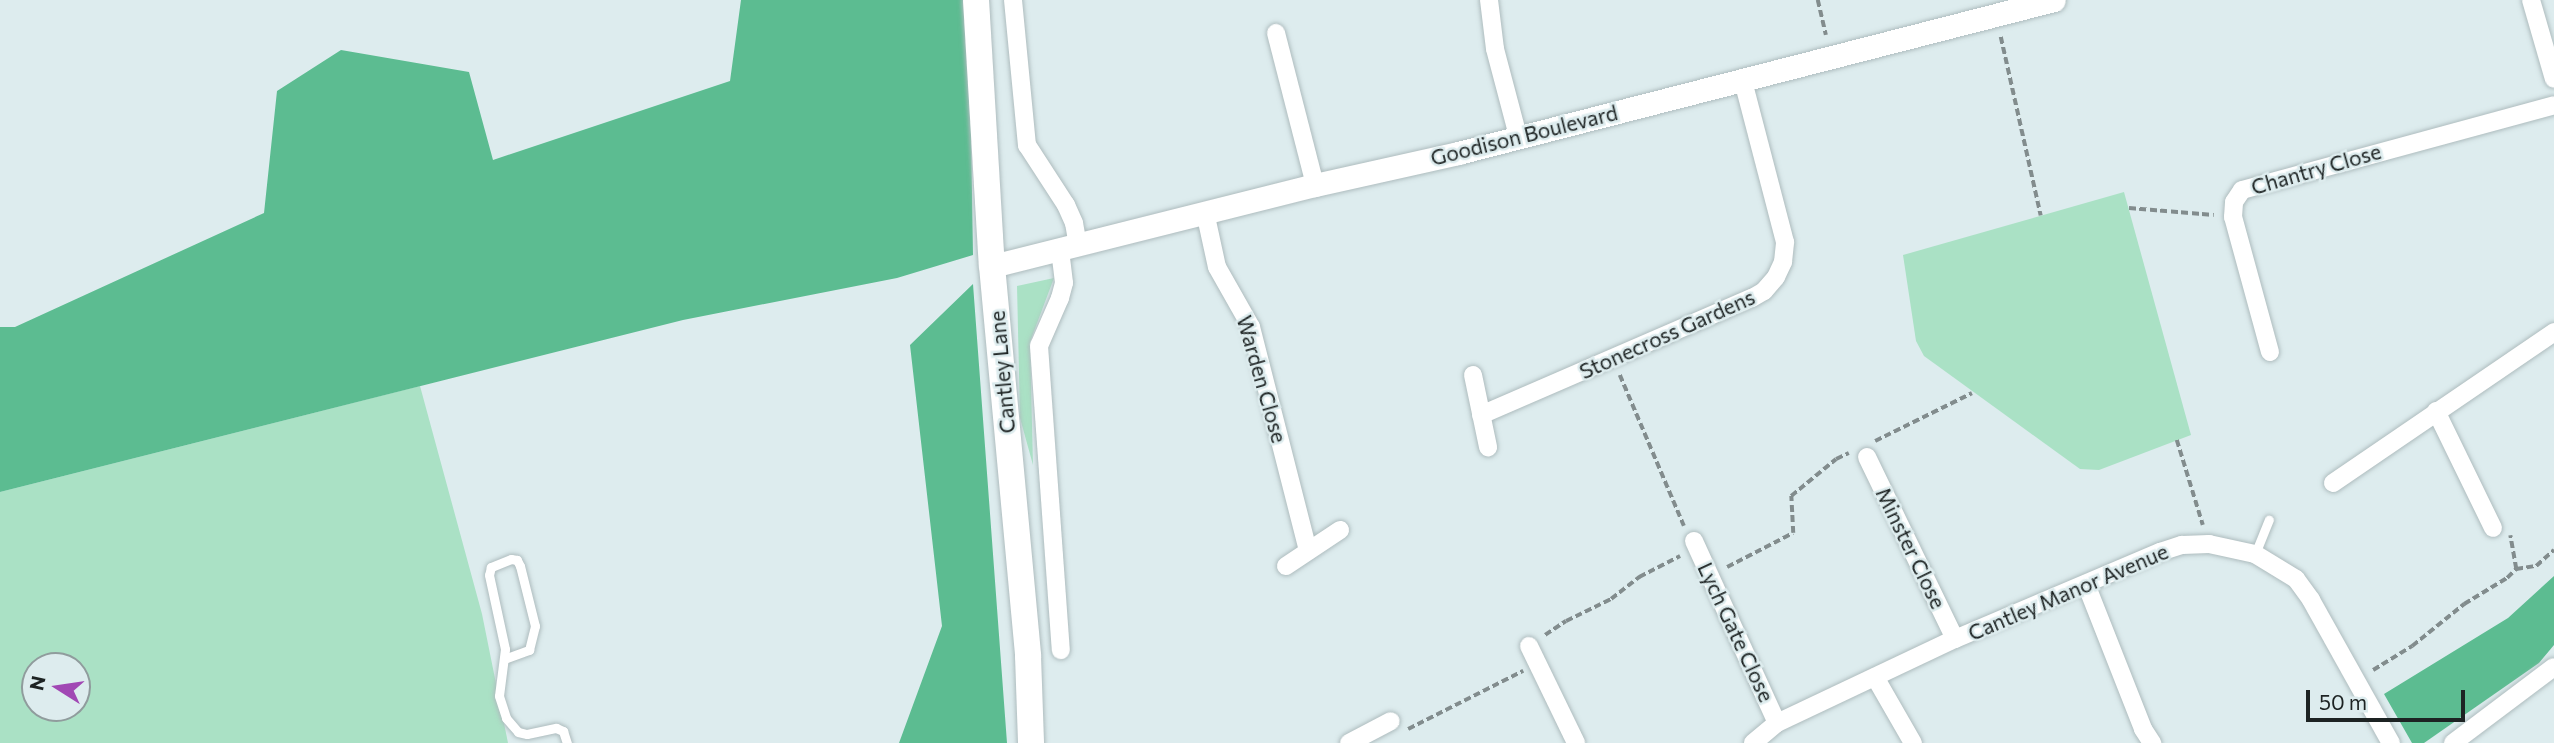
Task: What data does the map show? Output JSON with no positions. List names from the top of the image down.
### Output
{
  "streets": {
    "main road": ["Cantley Lane"],
    "street": [
      "Goodison Boulevard",
      "Chantry Close",
      "Stonecross Gardens",
      "Warden Close",
      "Minster Close",
      "Cantley Manor Avenue",
      "Lych Gate Close"
    ]
  },
  "crossings": [
    ["Goodison Boulevard", "Stonecross Gardens"],
    ["Goodison Boulevard", "Cantley Lane"],
    ["Goodison Boulevard", "Warden Close"],
    ["Minster Close", "Cantley Manor Avenue"],
    ["Cantley Manor Avenue", "Lych Gate Close"]
  ],
  "scale_bar": "50 m",
  "north": "left"
}
